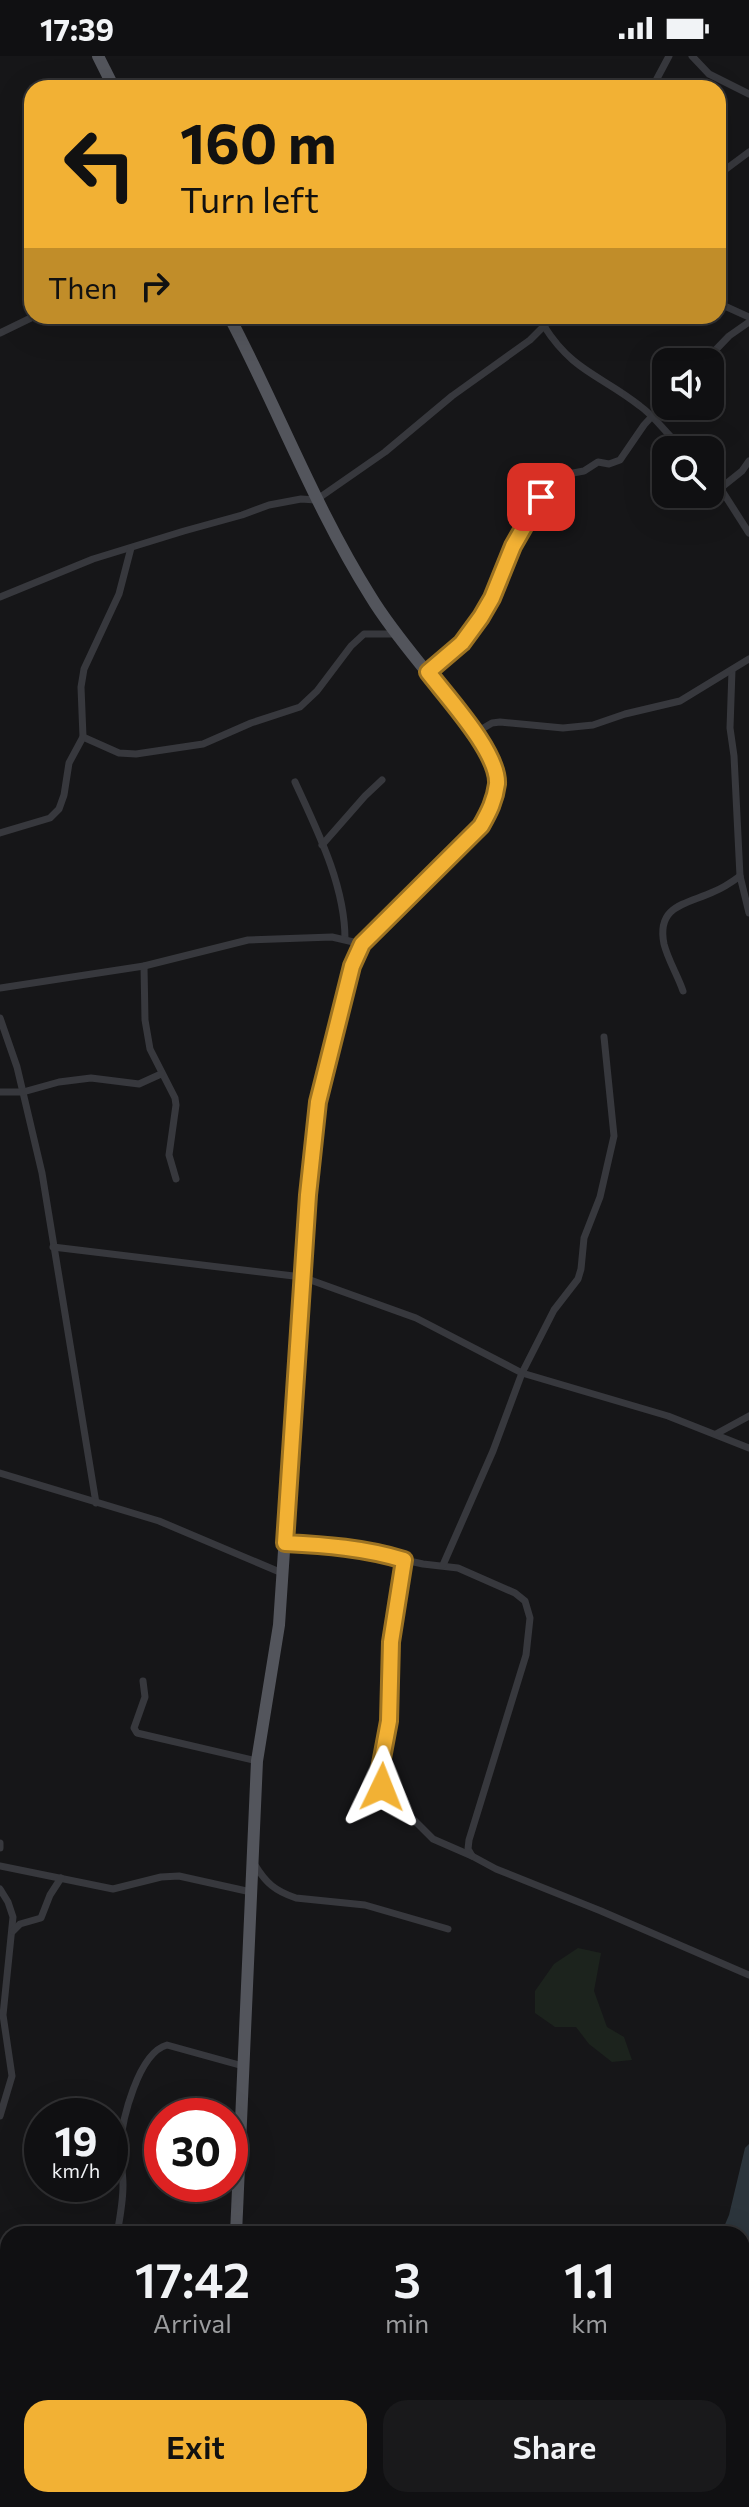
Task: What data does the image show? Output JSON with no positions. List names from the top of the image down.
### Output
{
  "page": {
    "status": "17:39",
    "turn": ["160 m", "Turn left"],
    "then": "Then",
    "speed": "19 km/h",
    "limit": "30",
    "eta": [
      "17:42",
      "Arrival",
      "3",
      "min",
      "1.1",
      "km"
    ],
    "buttons": ["Exit", "Share"]
  }
}
